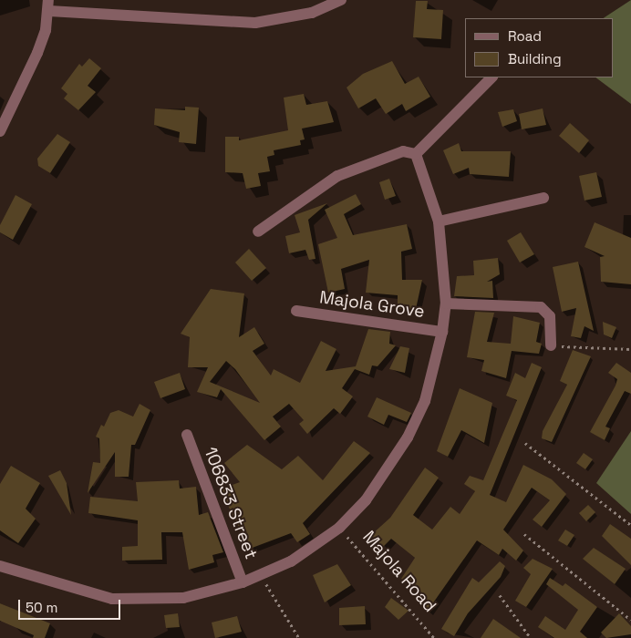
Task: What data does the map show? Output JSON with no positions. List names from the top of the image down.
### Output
{
  "streets": {
    "street": ["Majola Grove", "106833 Street", "Majola Road"]
  },
  "crossings": [
    ["Majola Grove", "Majola Road"],
    ["106833 Street", "Majola Road"]
  ],
  "legend": ["Road", "Building"],
  "scale_bar": "50 m"
}
